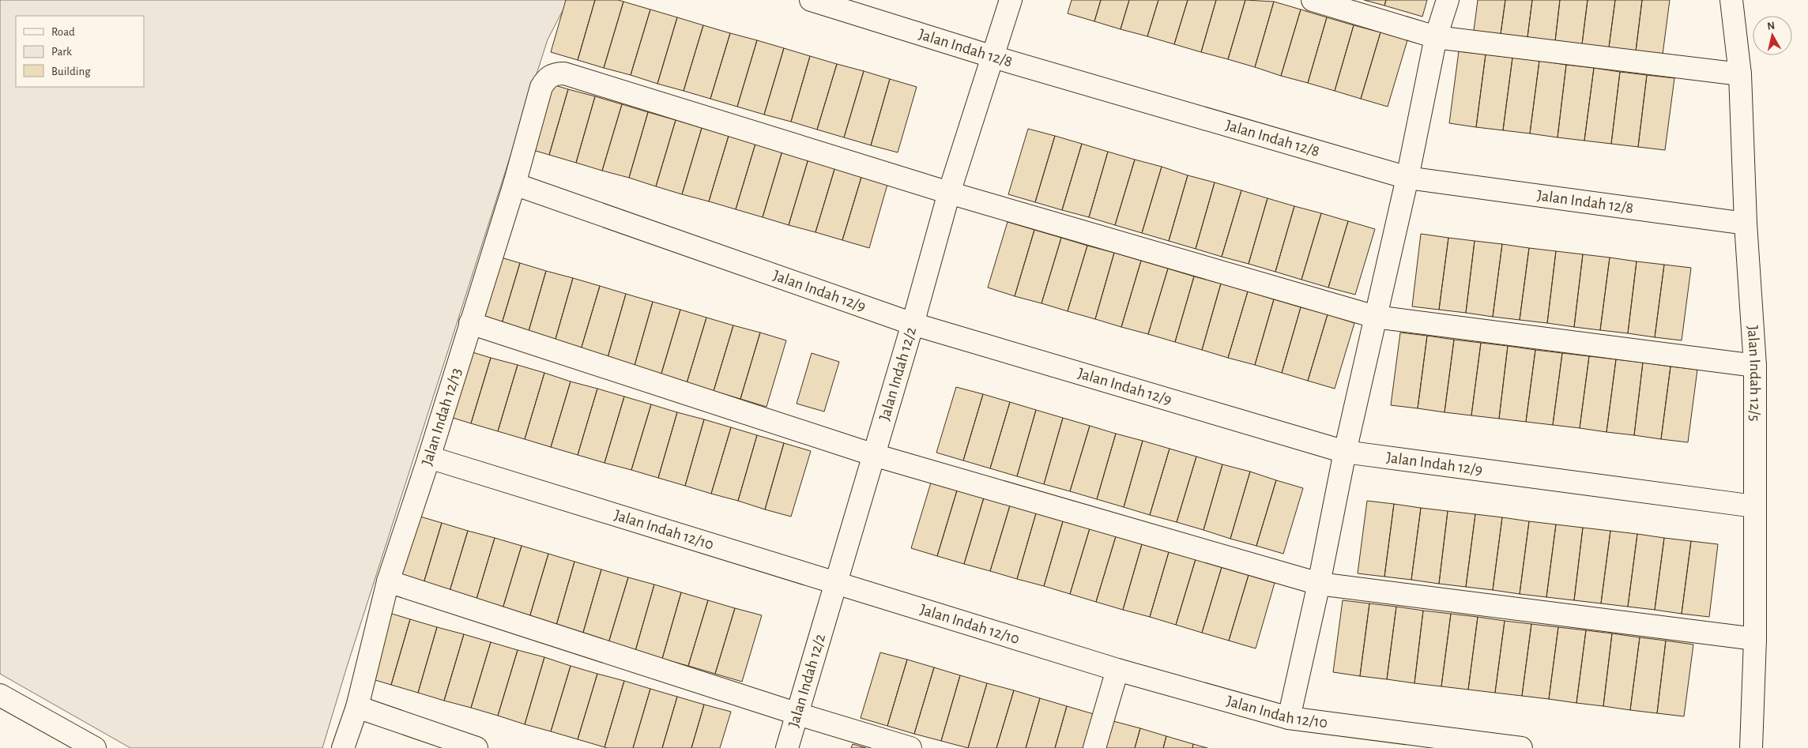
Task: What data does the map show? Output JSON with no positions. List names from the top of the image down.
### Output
{
  "streets": {
    "street": [
      "Jalan Indah 12/8",
      "Jalan Indah 12/9",
      "Jalan Indah 12/2",
      "Jalan Indah 12/5",
      "Jalan Indah 12/13",
      "Jalan Indah 12/10"
    ]
  },
  "crossings": [
    ["Jalan Indah 12/8", "Jalan Indah 12/2"],
    ["Jalan Indah 12/8", "Jalan Indah 12/5"],
    ["Jalan Indah 12/9", "Jalan Indah 12/2"],
    ["Jalan Indah 12/9", "Jalan Indah 12/5"],
    ["Jalan Indah 12/9", "Jalan Indah 12/13"],
    ["Jalan Indah 12/2", "Jalan Indah 12/13"],
    ["Jalan Indah 12/2", "Jalan Indah 12/10"],
    ["Jalan Indah 12/13", "Jalan Indah 12/10"]
  ],
  "legend": ["Road", "Park", "Building"],
  "north": "top"
}
